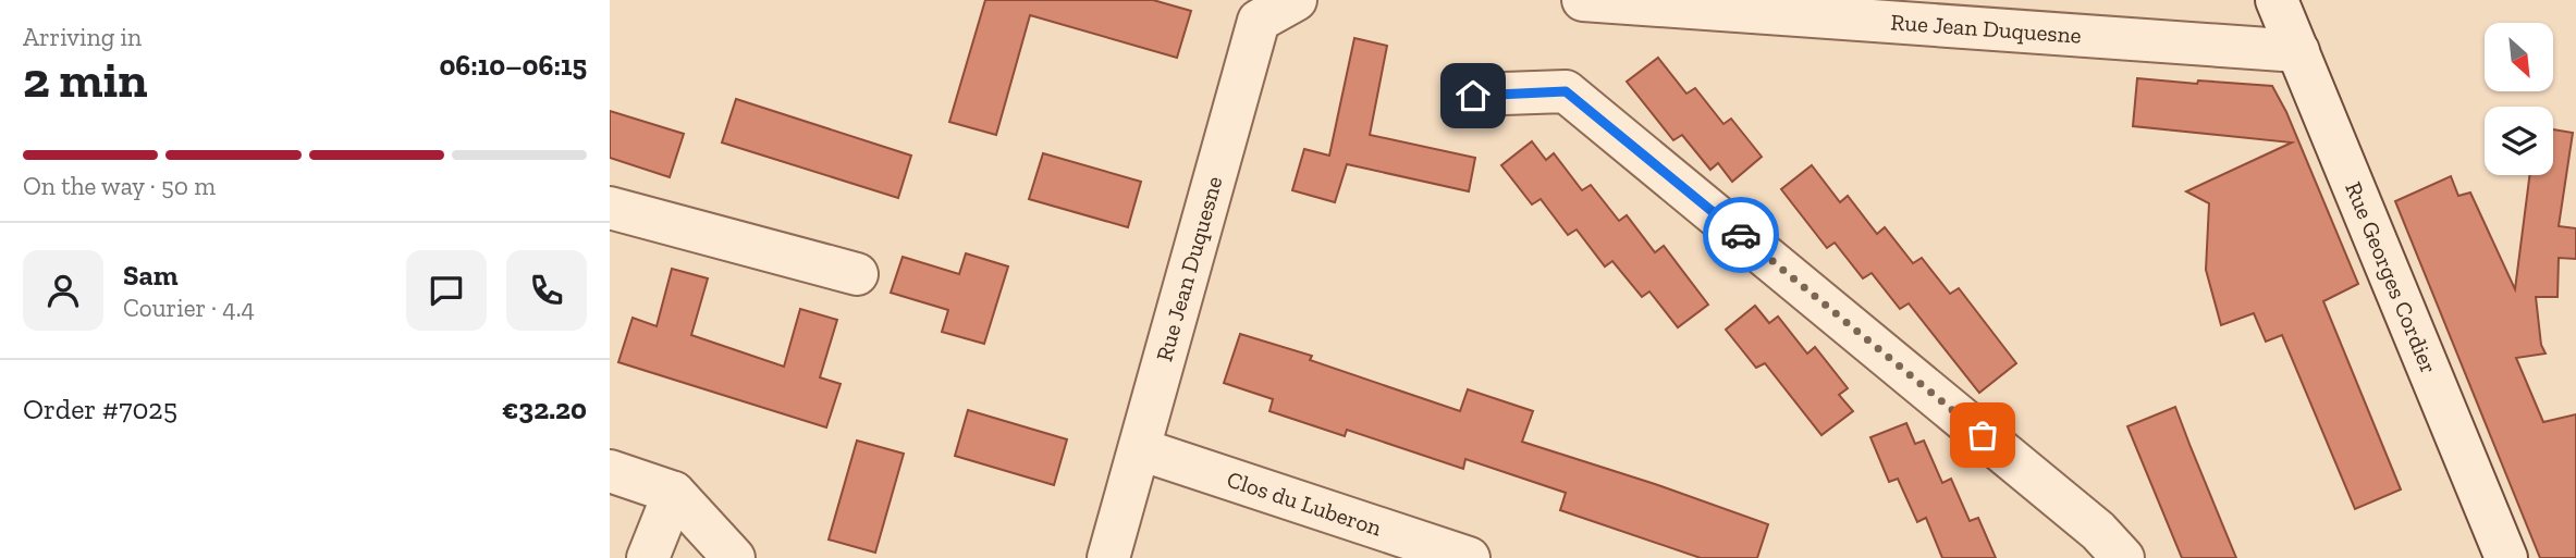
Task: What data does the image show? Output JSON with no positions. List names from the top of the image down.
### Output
{
  "streets": {
    "street": ["Rue Jean Duquesne", "Rue Georges Cordier", "Clos du Luberon"]
  },
  "crossings": [
    ["Rue Jean Duquesne", "Rue Georges Cordier"],
    ["Rue Jean Duquesne", "Clos du Luberon"]
  ],
  "north": "bottom right",
  "page": {
    "heading": ["2 min", "Arriving in", "06:10–06:15"],
    "panel": [
      "Sam",
      "Courier · 4.4",
      "Order #7025",
      "€32.20"
    ],
    "bar": "On the way · 50 m"
  }
}
